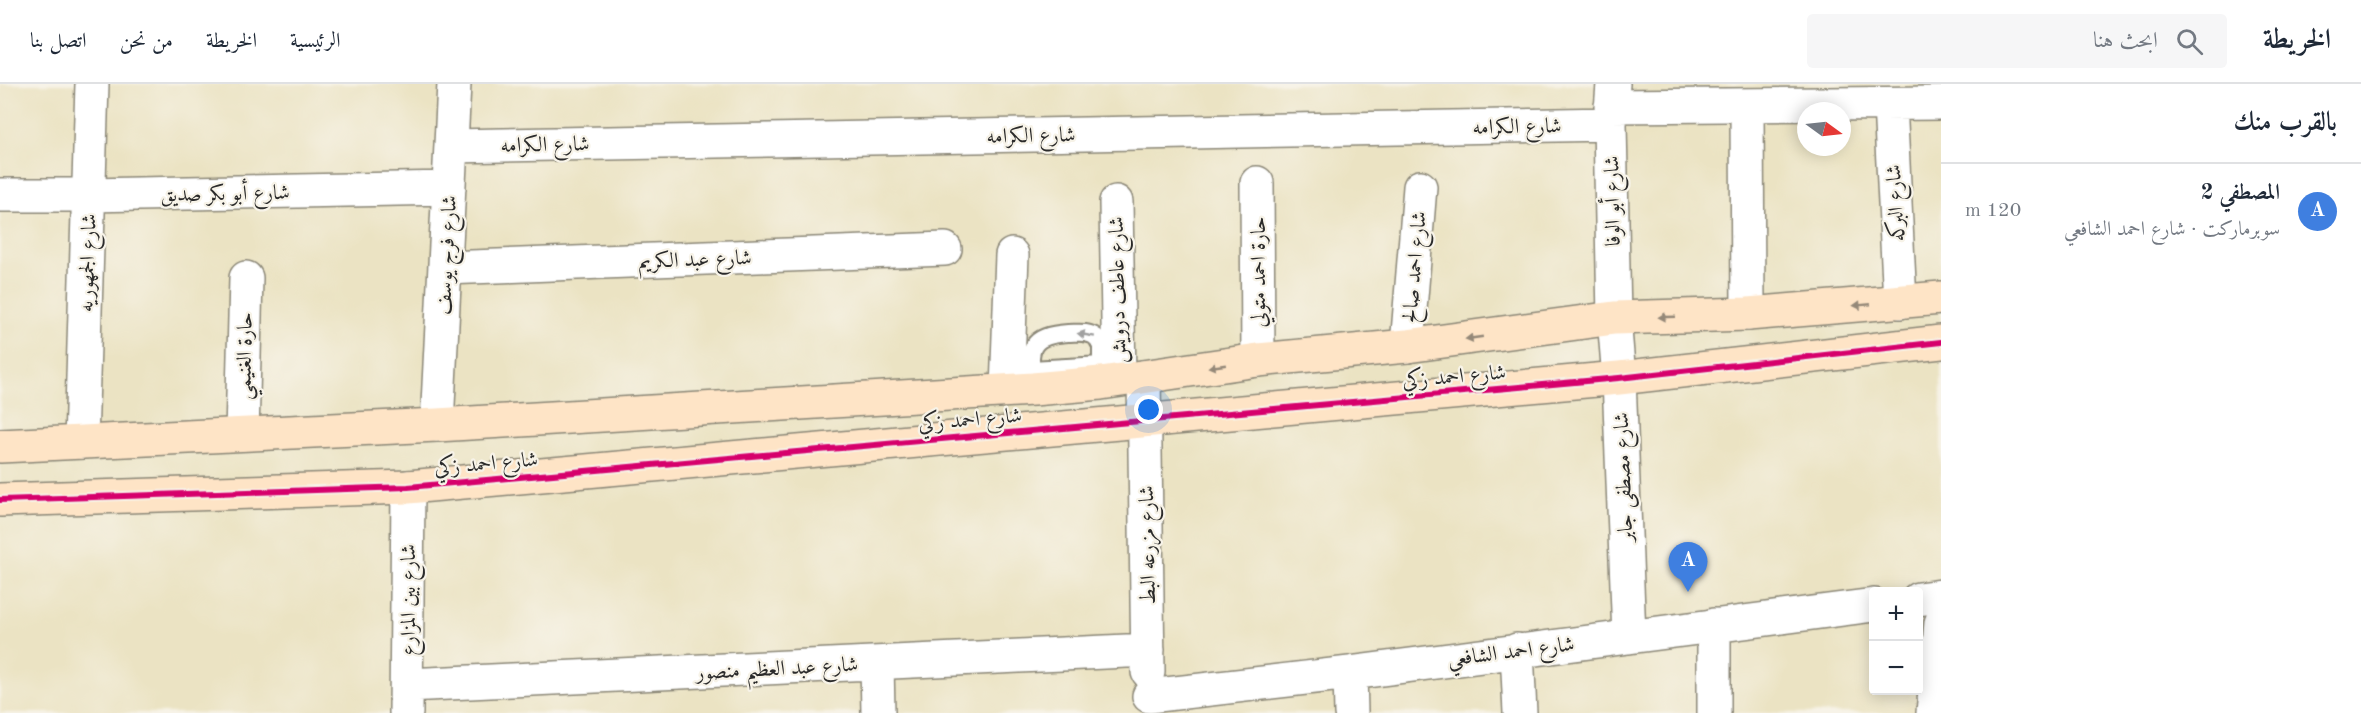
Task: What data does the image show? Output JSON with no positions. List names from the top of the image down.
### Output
{
  "streets": {
    "street": [
      "شارع الكرامه",
      "شارع أبو بكر صديق",
      "شارع أبو الوفا",
      "شارع البركه",
      "شارع فرج يوسف",
      "شارع عبد الكريم",
      "شارع الجمهوريه",
      "شارع احمد صالح",
      "حارة احمد متولي",
      "شارع عاطف درويش",
      "حارة الغنيمي",
      "شارع احمد زكي",
      "شارع مصطفى جابر",
      "شارع مزرعه البط",
      "شارع بين المزارع",
      "شارع احمد الشافعي",
      "شارع عبد العظيم منصور"
    ]
  },
  "crossings": [
    ["شارع الكرامه", "شارع أبو الوفا"],
    ["شارع الكرامه", "شارع البركه"],
    ["شارع الكرامه", "شارع فرج يوسف"],
    ["شارع أبو بكر صديق", "شارع فرج يوسف"],
    ["شارع أبو بكر صديق", "شارع الجمهوريه"],
    ["شارع أبو الوفا", "شارع احمد زكي"],
    ["شارع أبو الوفا", "شارع مصطفى جابر"],
    ["شارع البركه", "شارع احمد زكي"],
    ["شارع فرج يوسف", "شارع عبد الكريم"],
    ["شارع فرج يوسف", "شارع احمد زكي"],
    ["شارع الجمهوريه", "شارع احمد زكي"],
    ["شارع احمد صالح", "شارع احمد زكي"],
    ["حارة احمد متولي", "شارع احمد زكي"],
    ["شارع عاطف درويش", "شارع احمد زكي"],
    ["شارع عاطف درويش", "شارع مزرعه البط"],
    ["حارة الغنيمي", "شارع احمد زكي"],
    ["شارع احمد زكي", "شارع مصطفى جابر"],
    ["شارع احمد زكي", "شارع مزرعه البط"],
    ["شارع احمد زكي", "شارع بين المزارع"],
    ["شارع مصطفى جابر", "شارع احمد الشافعي"],
    ["شارع مزرعه البط", "شارع احمد الشافعي"],
    ["شارع مزرعه البط", "شارع عبد العظيم منصور"],
    ["شارع بين المزارع", "شارع عبد العظيم منصور"]
  ],
  "north": "right",
  "page": {
    "header": "الخريطة",
    "search": "ابحث هنا",
    "nav": [
      "الرئيسية",
      "الخريطة",
      "من نحن",
      "اتصل بنا"
    ],
    "heading": "بالقرب منك",
    "list": [
      {
        "mark": "A",
        "name": "المصطفي 2",
        "note": "سوبرماركت · شارع احمد الشافعي",
        "value": "120 m"
      }
    ],
    "pins": "A",
    "map_buttons": ["+", "−"]
  }
}
